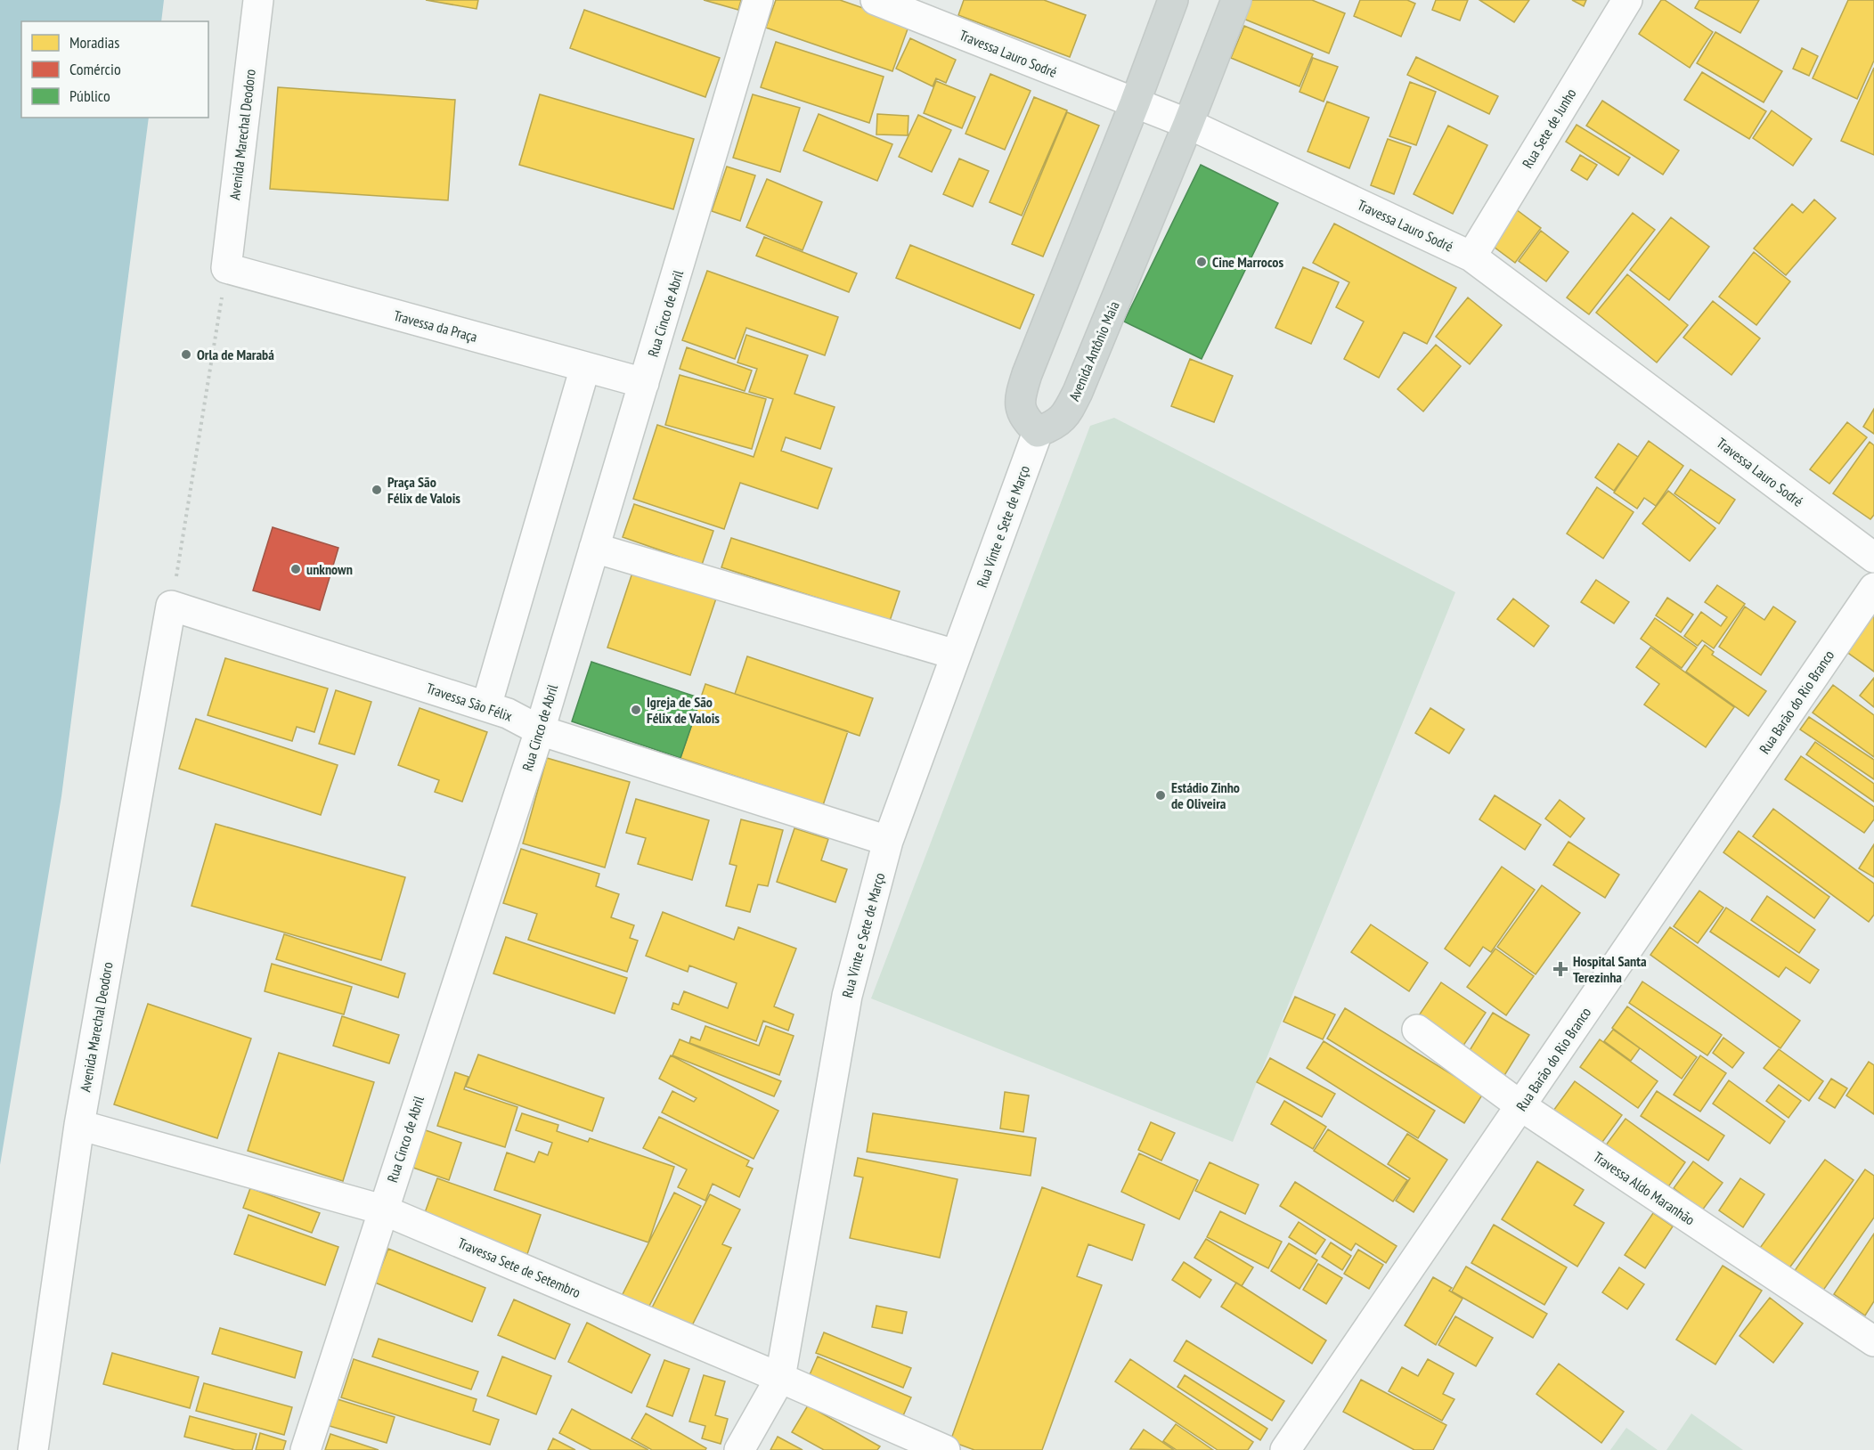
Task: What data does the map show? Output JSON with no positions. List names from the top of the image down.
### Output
{
  "streets": {
    "main road": ["Avenida Antônio Maia"],
    "street": [
      "Travessa Lauro Sodré",
      "Rua Sete de Junho",
      "Avenida Marechal Deodoro",
      "Rua Cinco de Abril",
      "Travessa da Praça",
      "Rua Vinte e Sete de Março",
      "Travessa São Félix",
      "Rua Barão do Rio Branco",
      "Travessa Aldo Maranhão",
      "Travessa Sete de Setembro"
    ]
  },
  "crossings": [
    ["Travessa Lauro Sodré", "Rua Sete de Junho"],
    ["Travessa Lauro Sodré", "Avenida Antônio Maia"],
    ["Avenida Marechal Deodoro", "Travessa da Praça"],
    ["Avenida Marechal Deodoro", "Travessa São Félix"],
    ["Avenida Marechal Deodoro", "Travessa Sete de Setembro"],
    ["Rua Cinco de Abril", "Travessa da Praça"],
    ["Rua Cinco de Abril", "Travessa São Félix"],
    ["Rua Cinco de Abril", "Travessa Sete de Setembro"],
    ["Avenida Antônio Maia", "Rua Vinte e Sete de Março"],
    ["Rua Vinte e Sete de Março", "Travessa São Félix"],
    ["Rua Vinte e Sete de Março", "Travessa Sete de Setembro"],
    ["Rua Barão do Rio Branco", "Travessa Aldo Maranhão"]
  ],
  "places": {
    "other": [
      "Cine Marrocos",
      "Orla de Marabá",
      "Praça São Félix de Valois",
      "unknown",
      "Igreja de São Félix de Valois",
      "Estádio Zinho de Oliveira"
    ],
    "health": ["Hospital Santa Terezinha"]
  },
  "legend": ["Moradias", "Comércio", "Público"]
}
